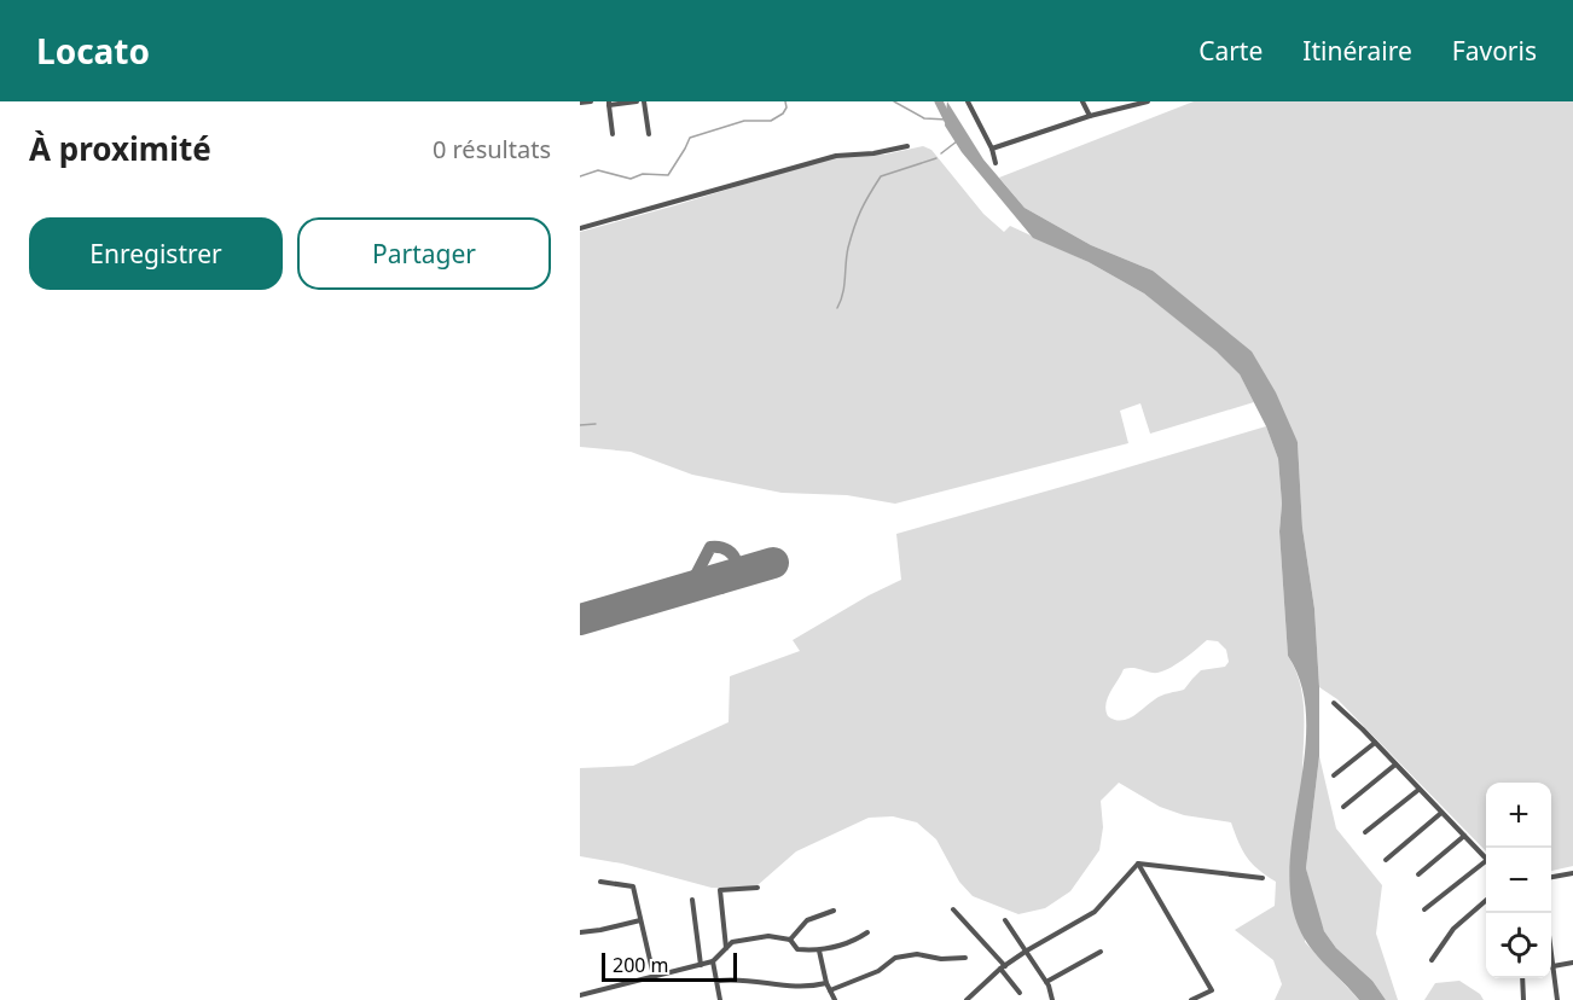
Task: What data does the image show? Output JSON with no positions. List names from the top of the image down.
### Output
{
  "scale_bar": "200 m",
  "page": {
    "header": "Locato",
    "nav": ["Carte", "Itinéraire", "Favoris"],
    "heading": ["À proximité", "0 résultats"],
    "buttons": ["Enregistrer", "Partager"],
    "map_buttons": ["+", "−"],
    "scale": "200 m"
  }
}
